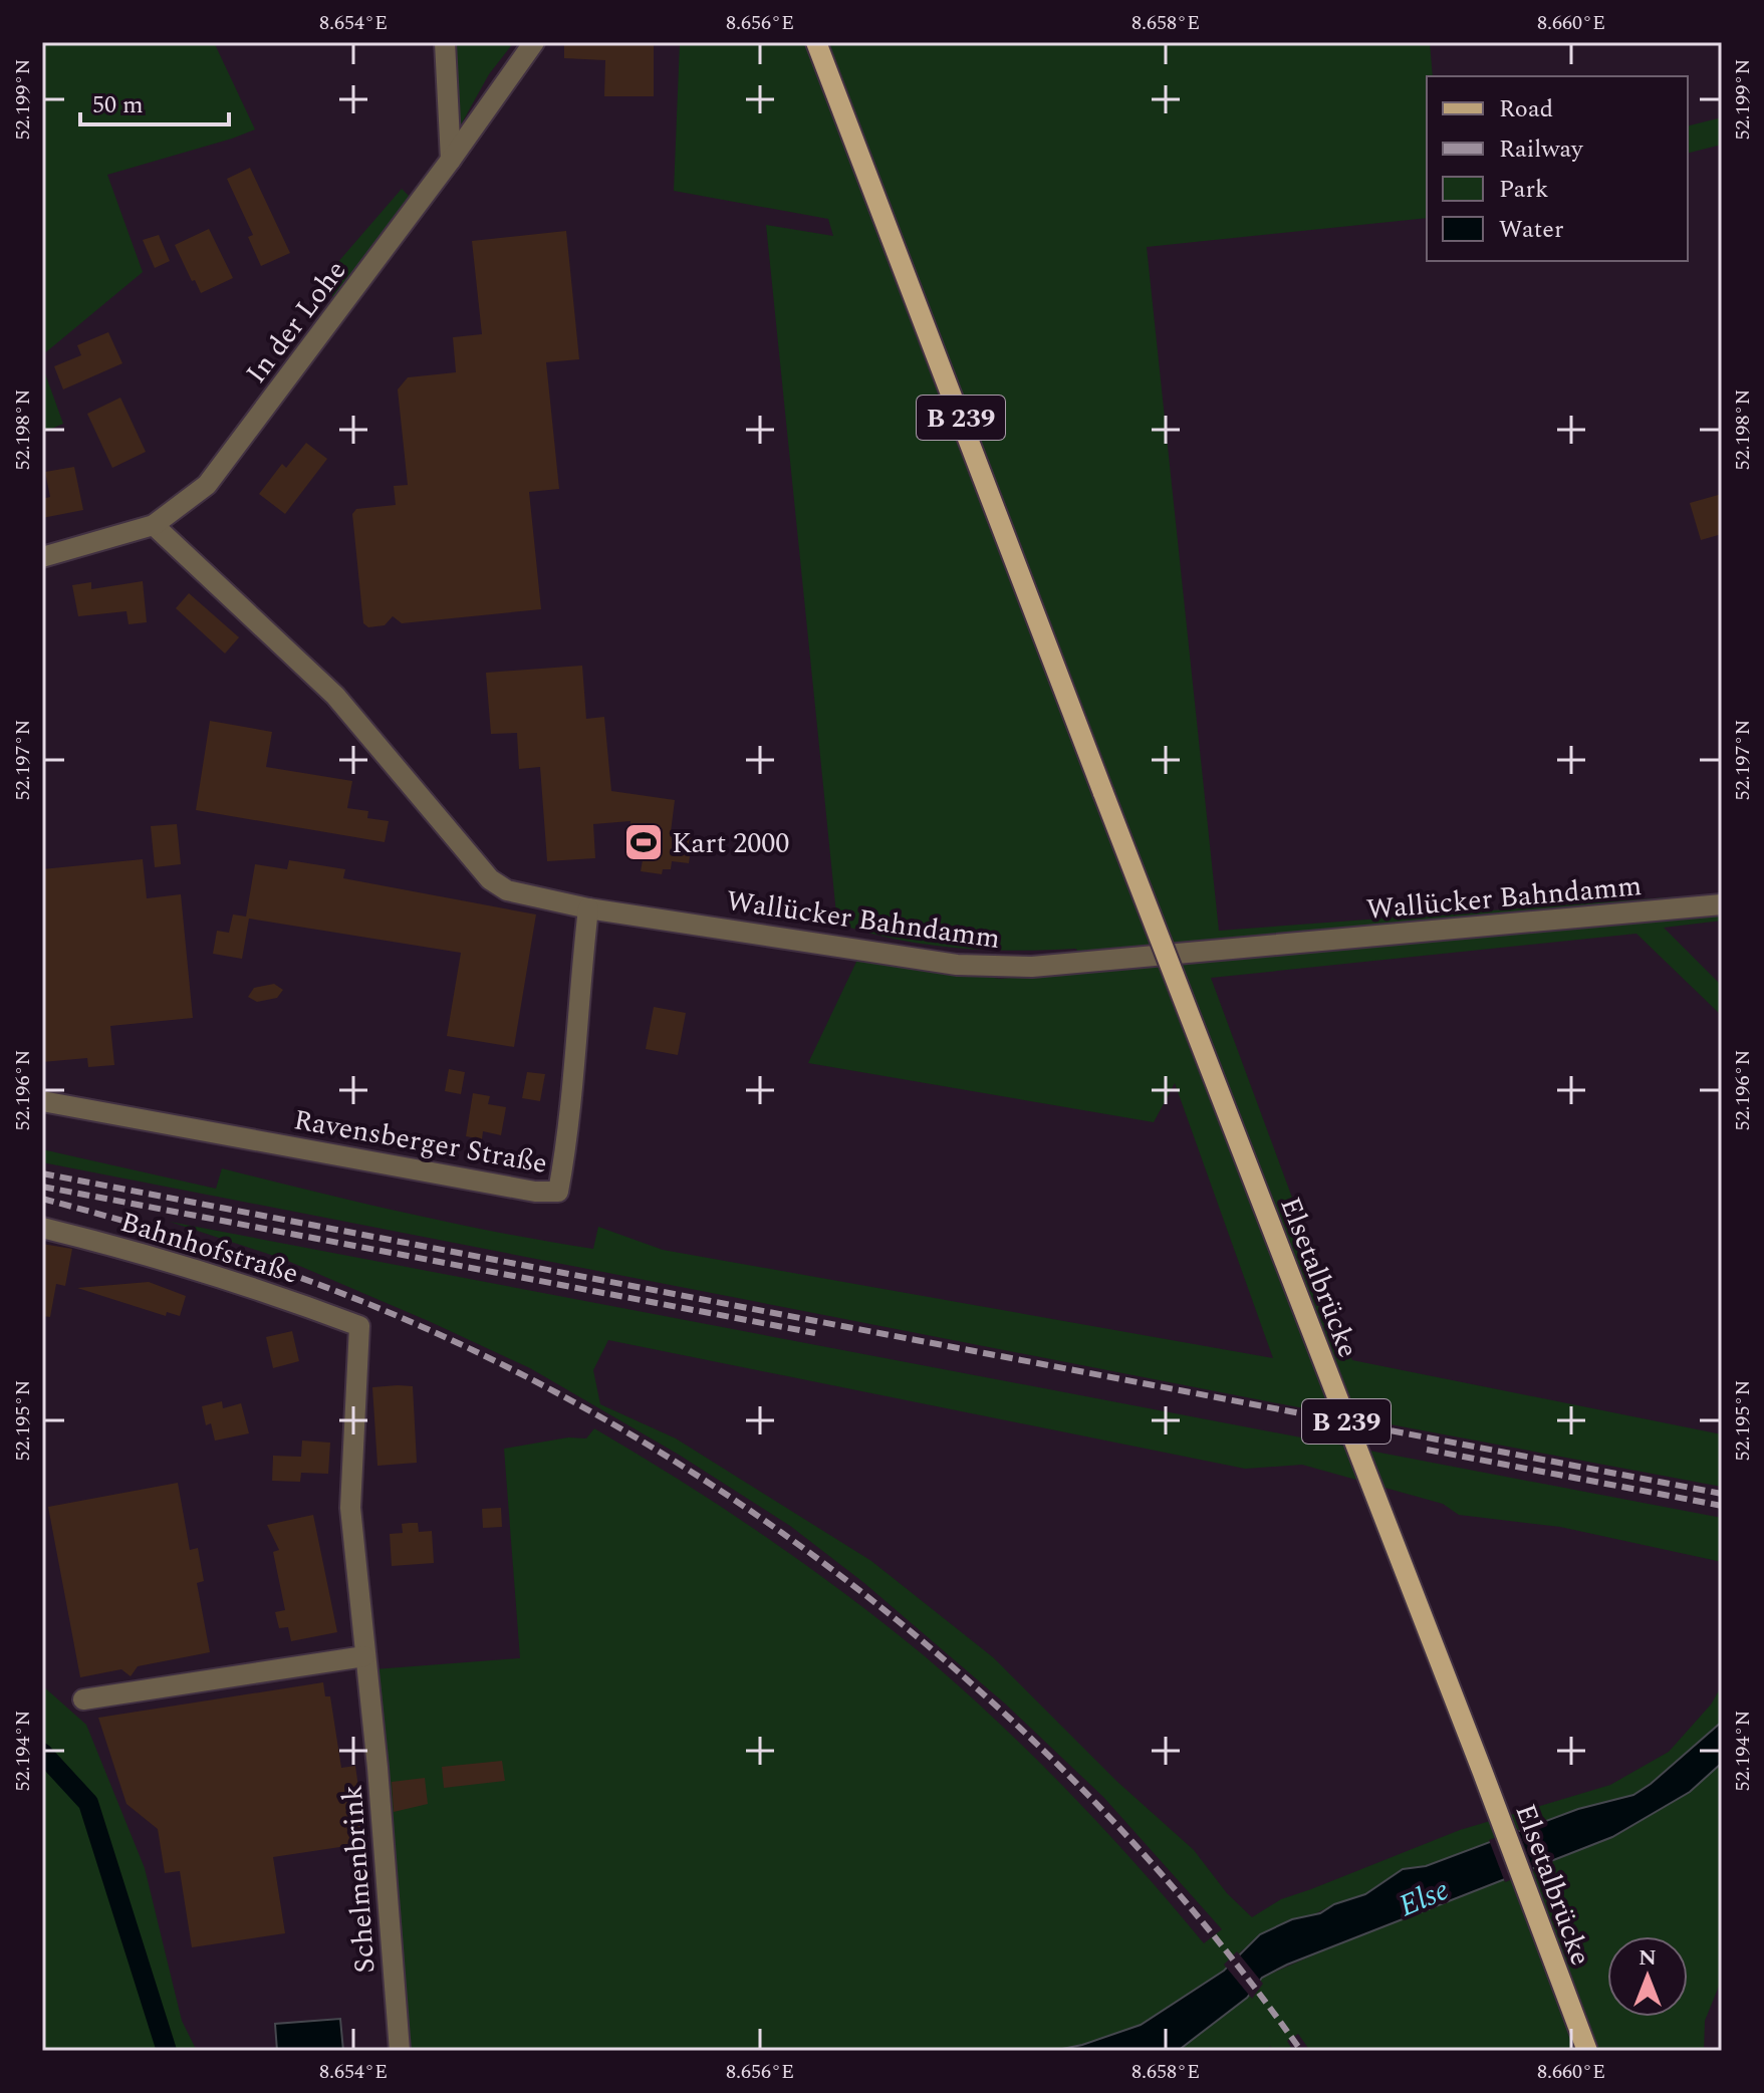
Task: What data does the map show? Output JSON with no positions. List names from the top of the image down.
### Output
{
  "streets": {
    "main road": ["B 239", "Elsetalbrücke"],
    "street": [
      "In der Lohe",
      "Wallücker Bahndamm",
      "Ravensberger Straße",
      "Bahnhofstraße",
      "Schelmenbrink"
    ]
  },
  "crossings": [
    ["In der Lohe", "Wallücker Bahndamm"],
    ["Wallücker Bahndamm", "Ravensberger Straße"],
    ["Bahnhofstraße", "Schelmenbrink"]
  ],
  "water": ["Else"],
  "places": {
    "sports": ["Kart 2000"]
  },
  "legend": [
    "Road",
    "Railway",
    "Park",
    "Water"
  ],
  "scale_bar": "50 m",
  "north": "top",
  "coordinates": [
    "8.654°E",
    "8.656°E",
    "8.658°E",
    "8.660°E",
    "52.199°N",
    "52.198°N",
    "52.197°N",
    "52.196°N",
    "52.195°N",
    "52.194°N"
  ]
}
